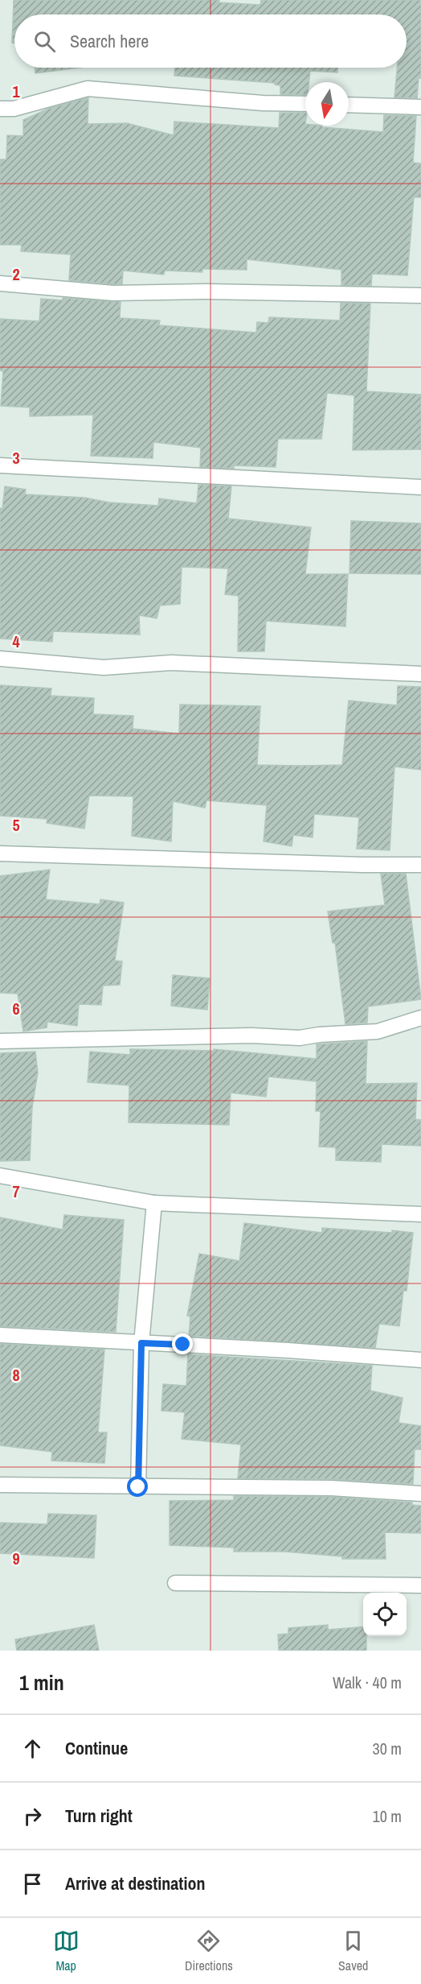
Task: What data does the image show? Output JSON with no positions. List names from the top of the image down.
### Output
{
  "north": "bottom",
  "page": {
    "search": "Search here",
    "heading": ["1 min", "Walk · 40 m"],
    "list": [
      ["Continue", "30 m"],
      ["Turn right", "10 m"],
      "Arrive at destination"
    ],
    "nav": ["Map", "Directions", "Saved"]
  },
  "grid": {
    "rows": [
      "1",
      "2",
      "3",
      "4",
      "5",
      "6",
      "7",
      "8",
      "9"
    ]
  }
}
